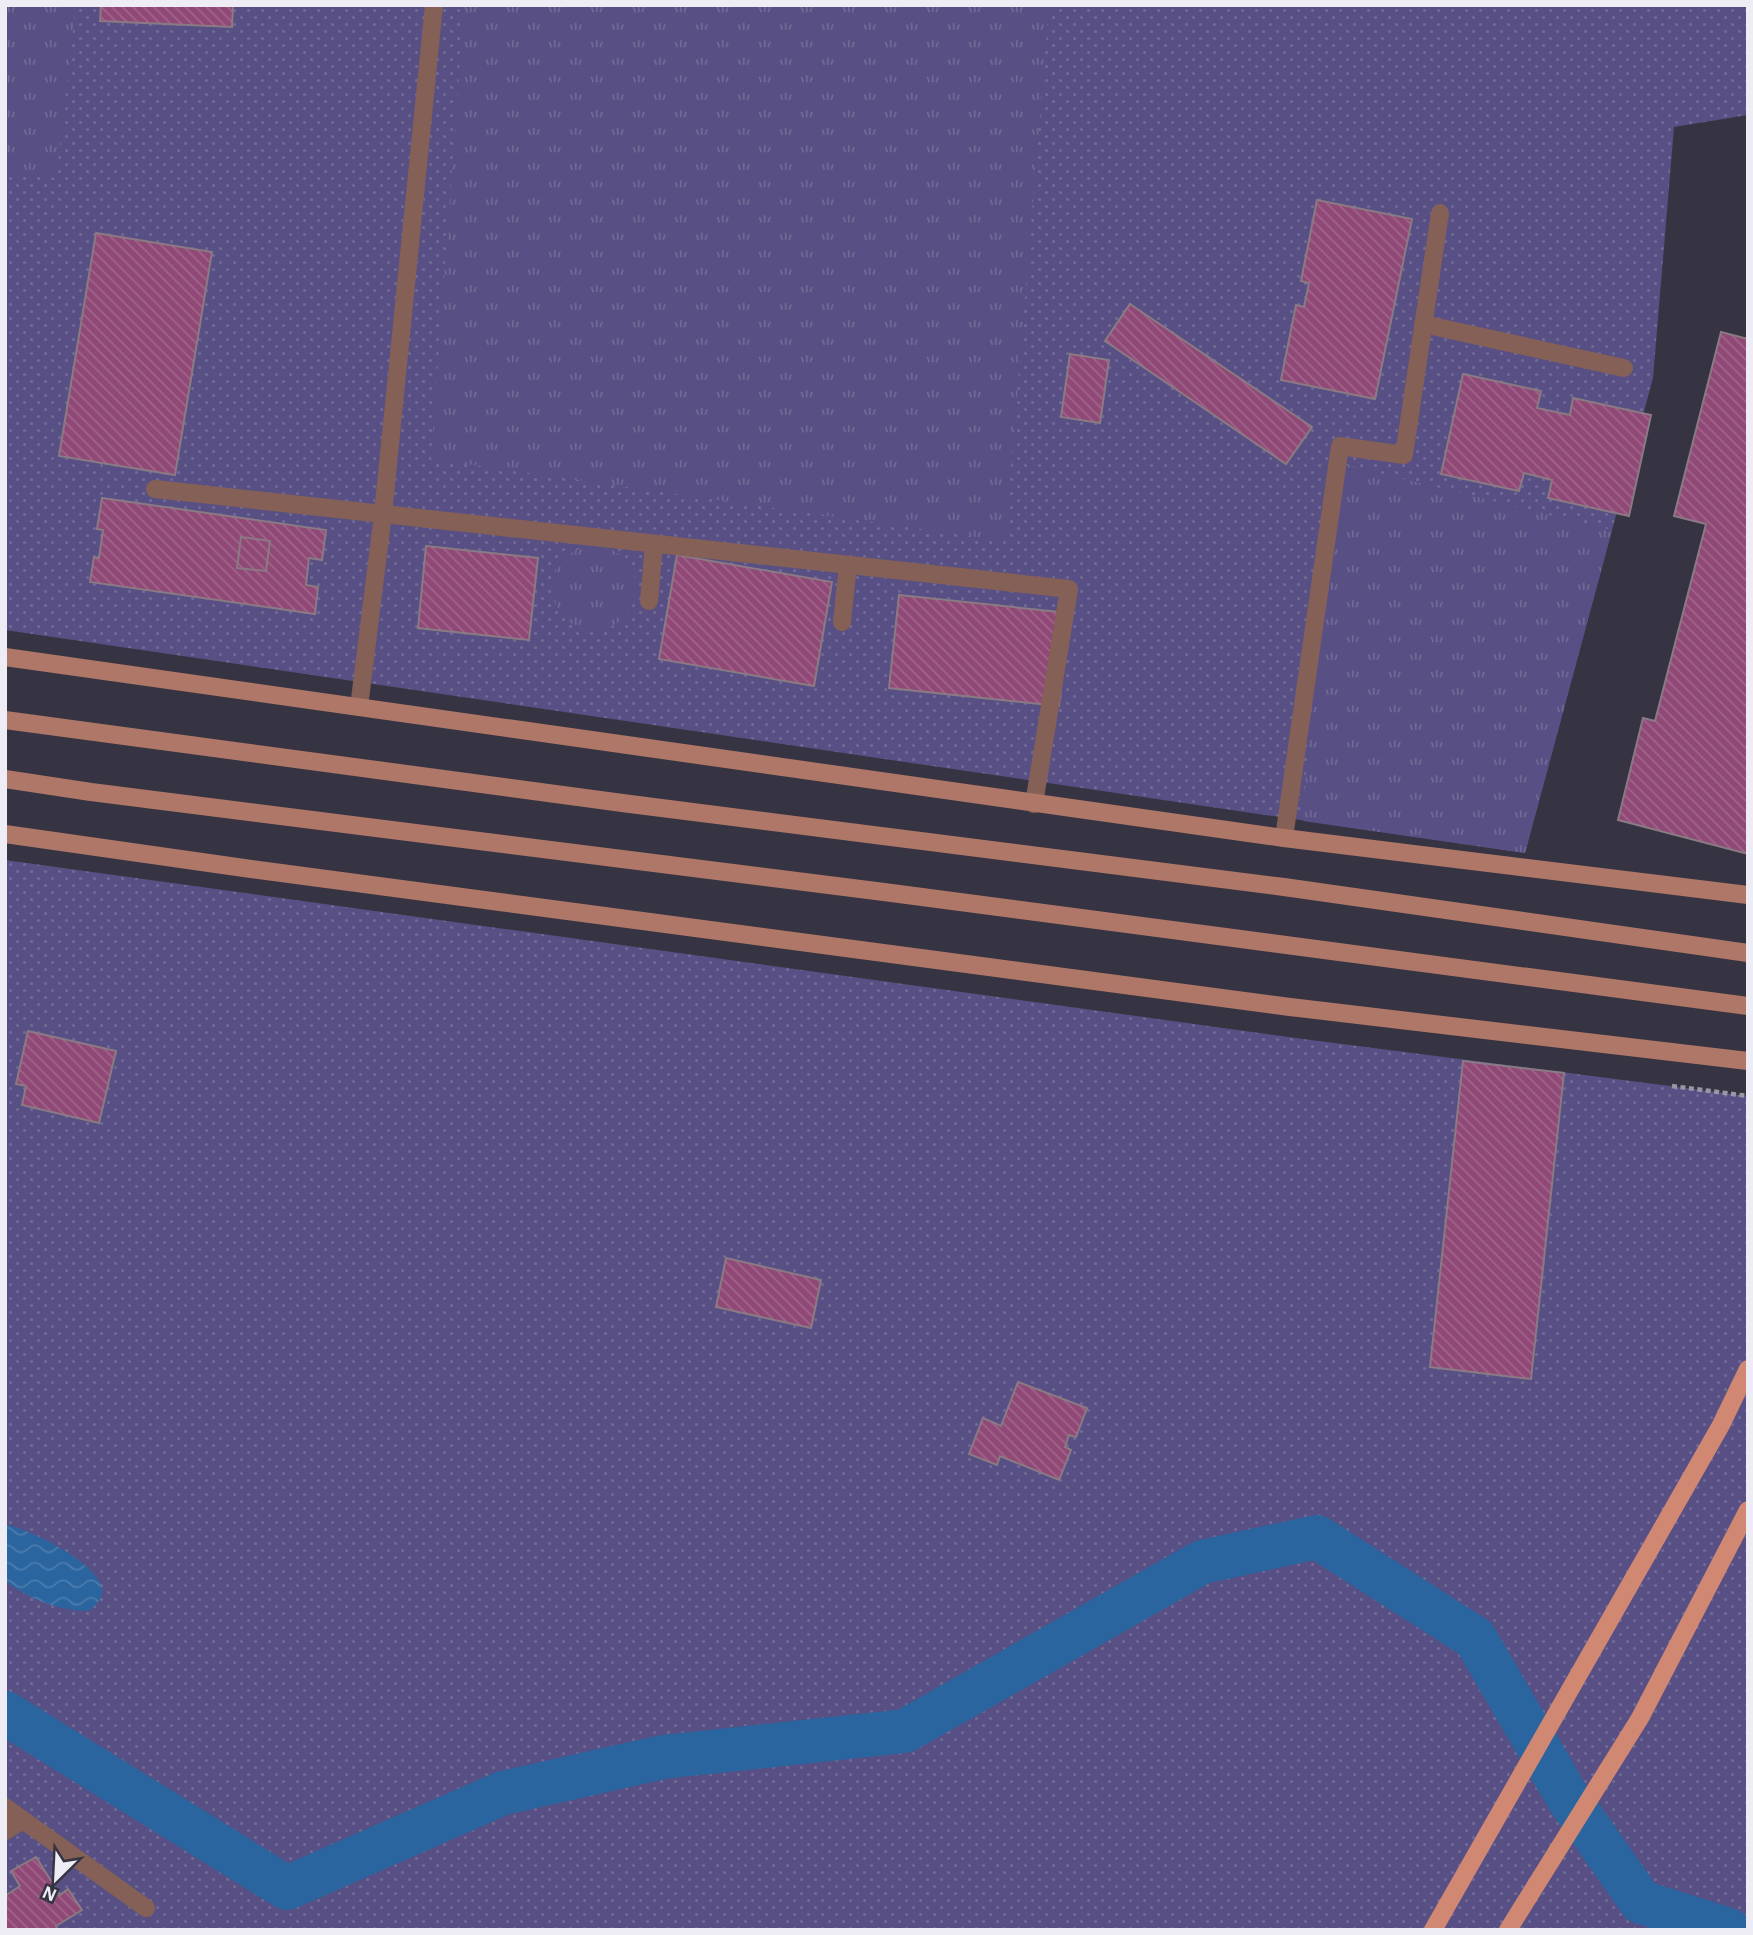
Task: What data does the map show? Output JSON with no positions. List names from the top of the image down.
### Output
{
  "north": "bottom left"
}
